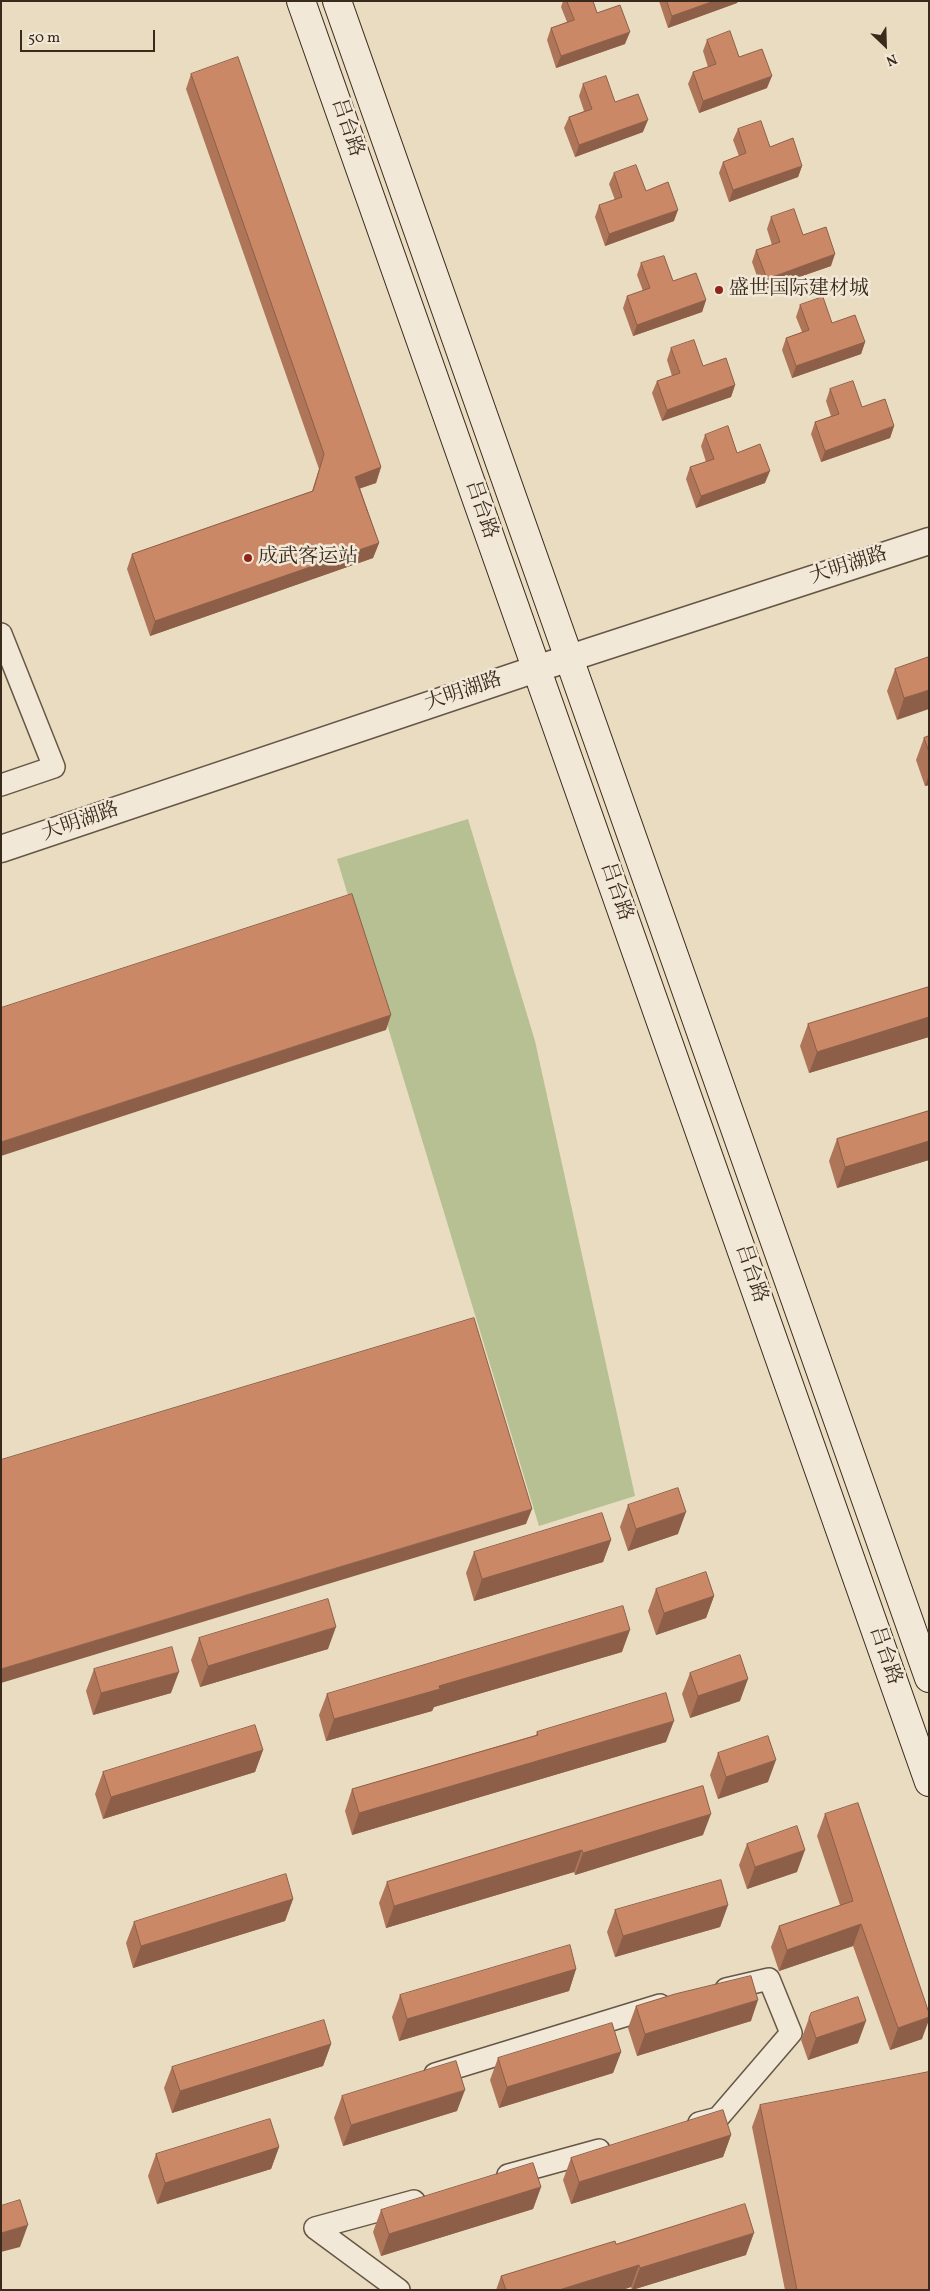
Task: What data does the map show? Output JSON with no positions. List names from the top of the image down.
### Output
{
  "streets": {
    "main road": ["吕台路"],
    "street": ["大明湖路"]
  },
  "crossings": [
    ["吕台路", "大明湖路"]
  ],
  "places": ["盛世国际建材城", "成武客运站"],
  "scale_bar": "50 m",
  "north": "bottom right"
}
